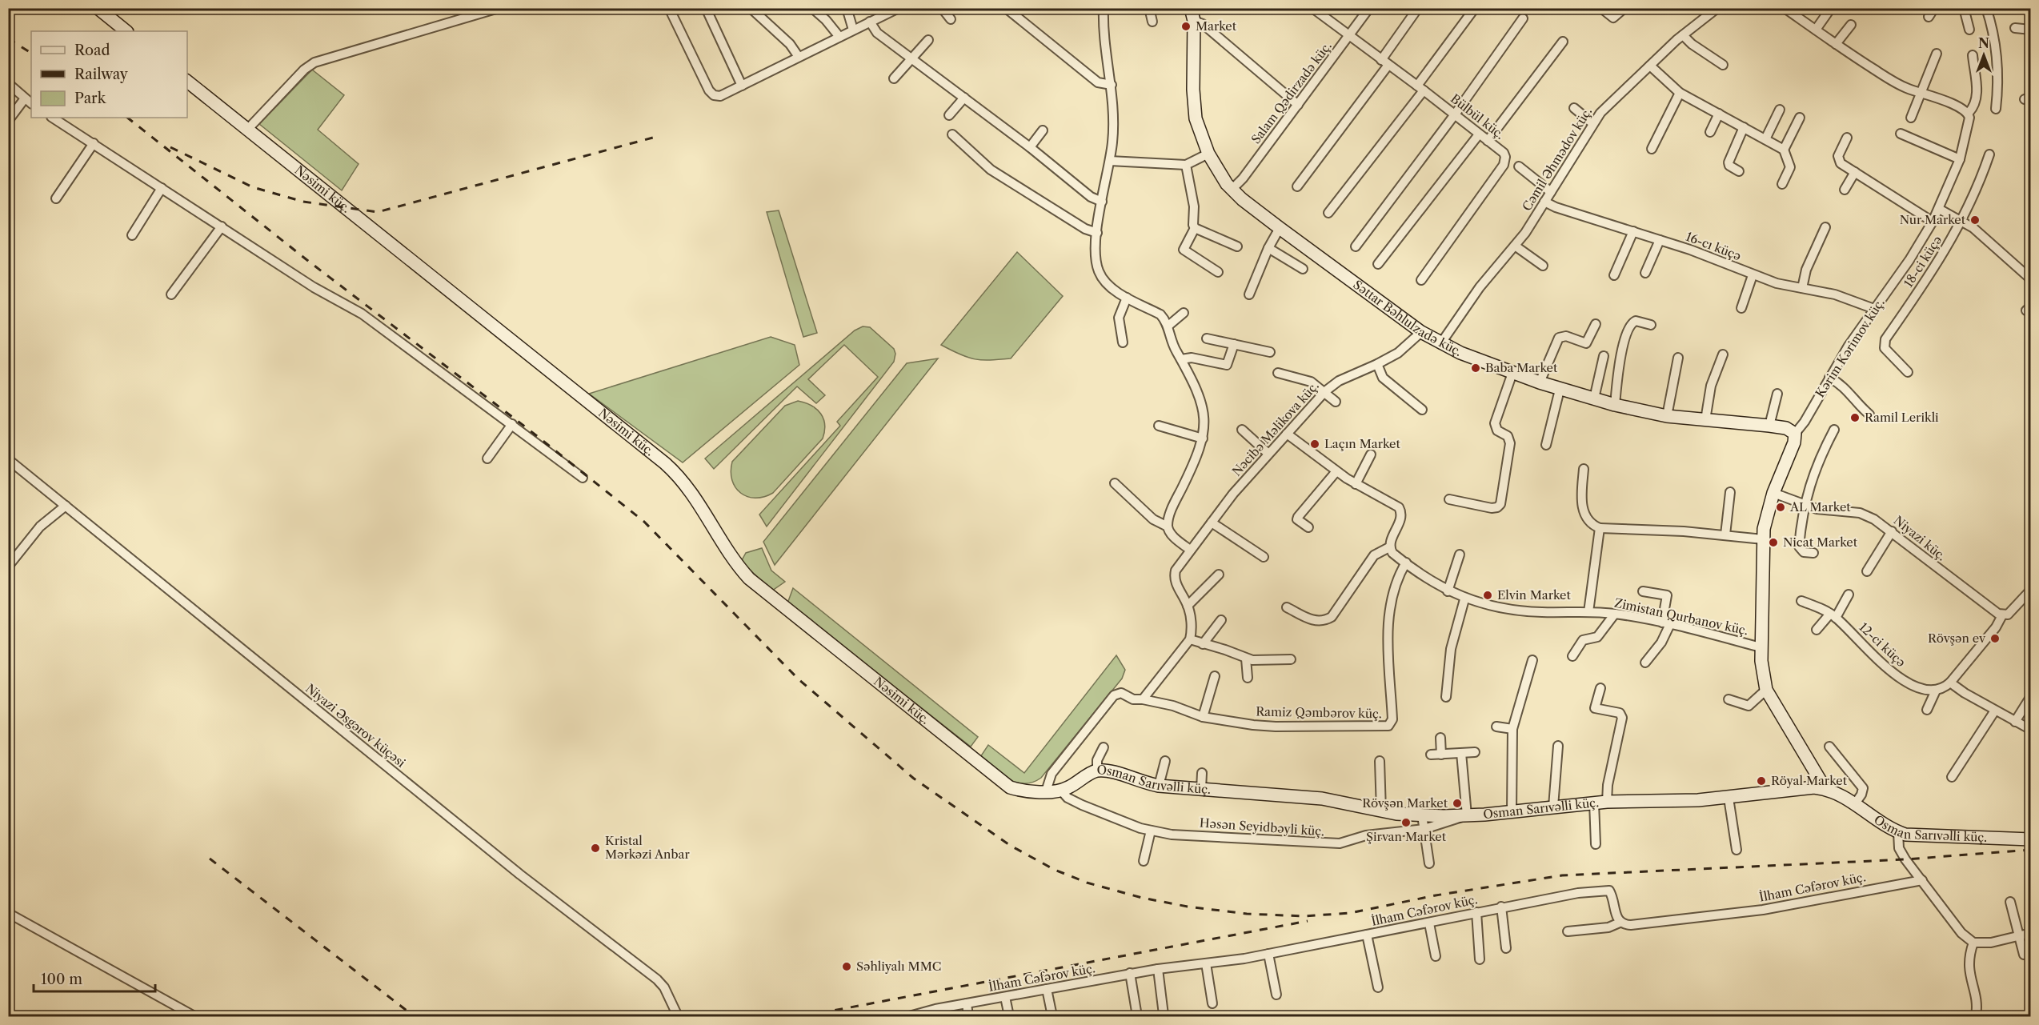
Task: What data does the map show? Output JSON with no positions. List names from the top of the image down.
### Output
{
  "streets": {
    "street": [
      "Salam Qədirzadə küç.",
      "Bülbül küç.",
      "Cəmil Əhmədov küç.",
      "Nəsimi küç.",
      "16-cı küçə",
      "18-ci küçə",
      "Səttar Bəhlulzadə küç.",
      "Kərim Kərimov küç.",
      "Nəcibə Məlikova küç.",
      "Niyazi küç.",
      "Zimistan Qurbanov küç.",
      "12-ci küçə",
      "Ramiz Qəmbərov küç.",
      "Niyazi Əsgərov küçəsi",
      "Osman Sarıvəlli küç.",
      "Həsən Seyidbəyli küç.",
      "İlham Cəfərov küç."
    ]
  },
  "crossings": [
    ["Salam Qədirzadə küç.", "Bülbül küç."],
    ["Salam Qədirzadə küç.", "Səttar Bəhlulzadə küç."],
    ["Cəmil Əhmədov küç.", "16-cı küçə"],
    ["Cəmil Əhmədov küç.", "Səttar Bəhlulzadə küç."],
    ["Nəsimi küç.", "Osman Sarıvəlli küç."],
    ["16-cı küçə", "Kərim Kərimov küç."],
    ["Səttar Bəhlulzadə küç.", "Kərim Kərimov küç."],
    ["Səttar Bəhlulzadə küç.", "Nəcibə Məlikova küç."],
    ["Kərim Kərimov küç.", "Niyazi küç."],
    ["Kərim Kərimov küç.", "Zimistan Qurbanov küç."],
    ["Kərim Kərimov küç.", "Osman Sarıvəlli küç."],
    ["Zimistan Qurbanov küç.", "Ramiz Qəmbərov küç."],
    ["Osman Sarıvəlli küç.", "Həsən Seyidbəyli küç."]
  ],
  "places": [
    "Market",
    "Nur Market",
    "Baba Market",
    "Ramil Lerikli",
    "Laçın Market",
    "AL Market",
    "Nicat Market",
    "Elvin Market",
    "Rövşən ev",
    "Röyal Market",
    "Rövşən Market",
    "Şirvan Market",
    "Kristal Mərkəzi Anbar",
    "Səhliyalı MMC"
  ],
  "legend": ["Road", "Railway", "Park"],
  "scale_bar": "100 m",
  "north": "top"
}
